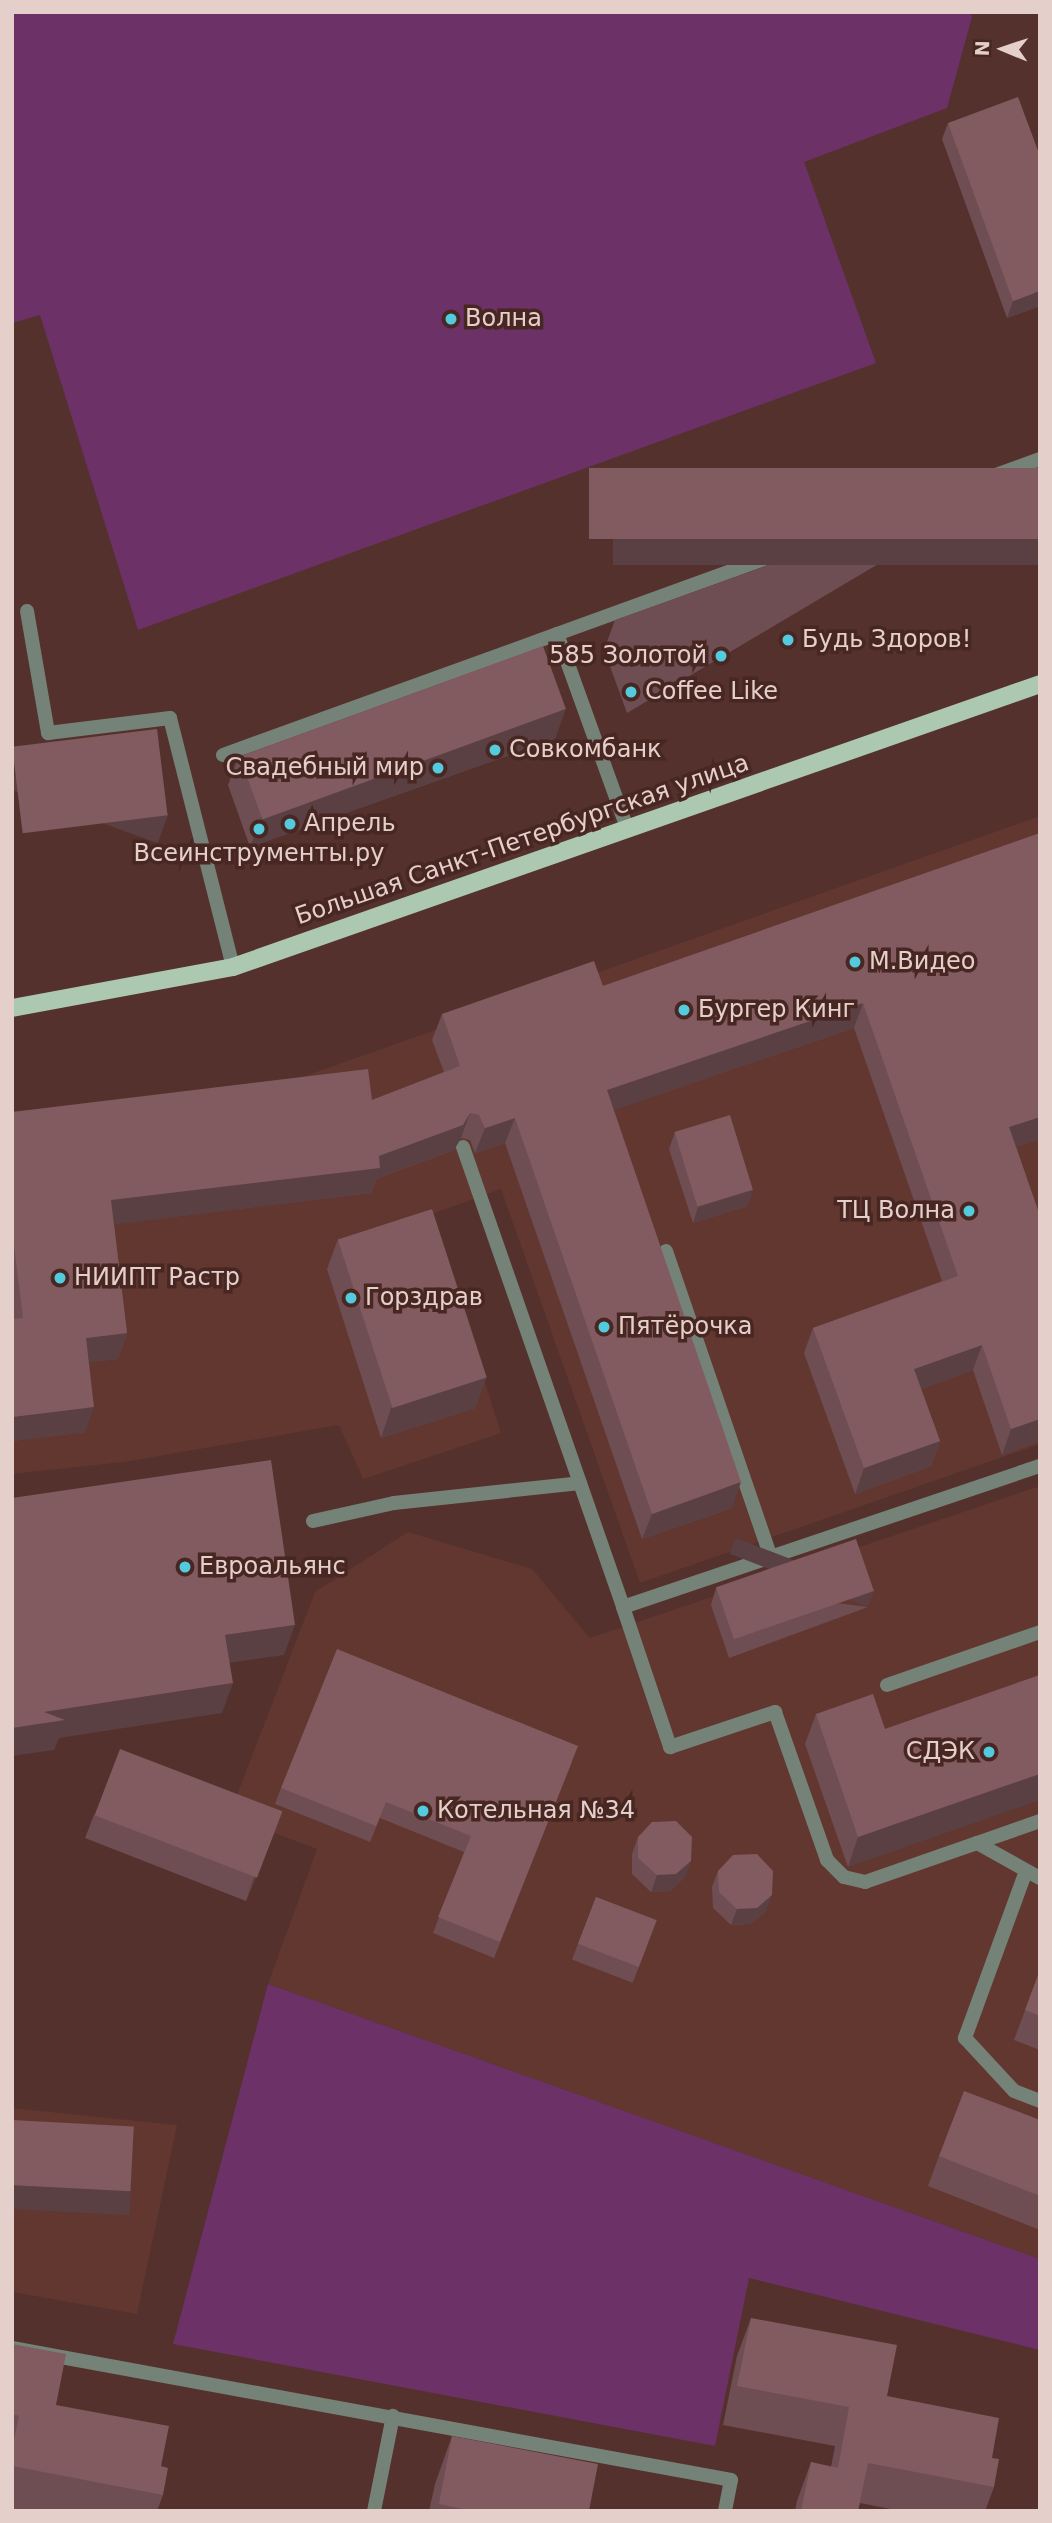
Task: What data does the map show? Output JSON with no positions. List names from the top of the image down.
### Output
{
  "streets": {
    "main road": ["Большая Санкт-Петербургская улица"]
  },
  "places": [
    "Волна",
    "Будь Здоров!",
    "585 Золотой",
    "Coffee Like",
    "Совкомбанк",
    "Свадебный мир",
    "Апрель",
    "Всеинструменты.ру",
    "М.Видео",
    "Бургер Кинг",
    "ТЦ Волна",
    "НИИПТ Растр",
    "Горздрав",
    "Пятёрочка",
    "Евроальянс",
    "СДЭК",
    "Котельная №34"
  ],
  "north": "left"
}
